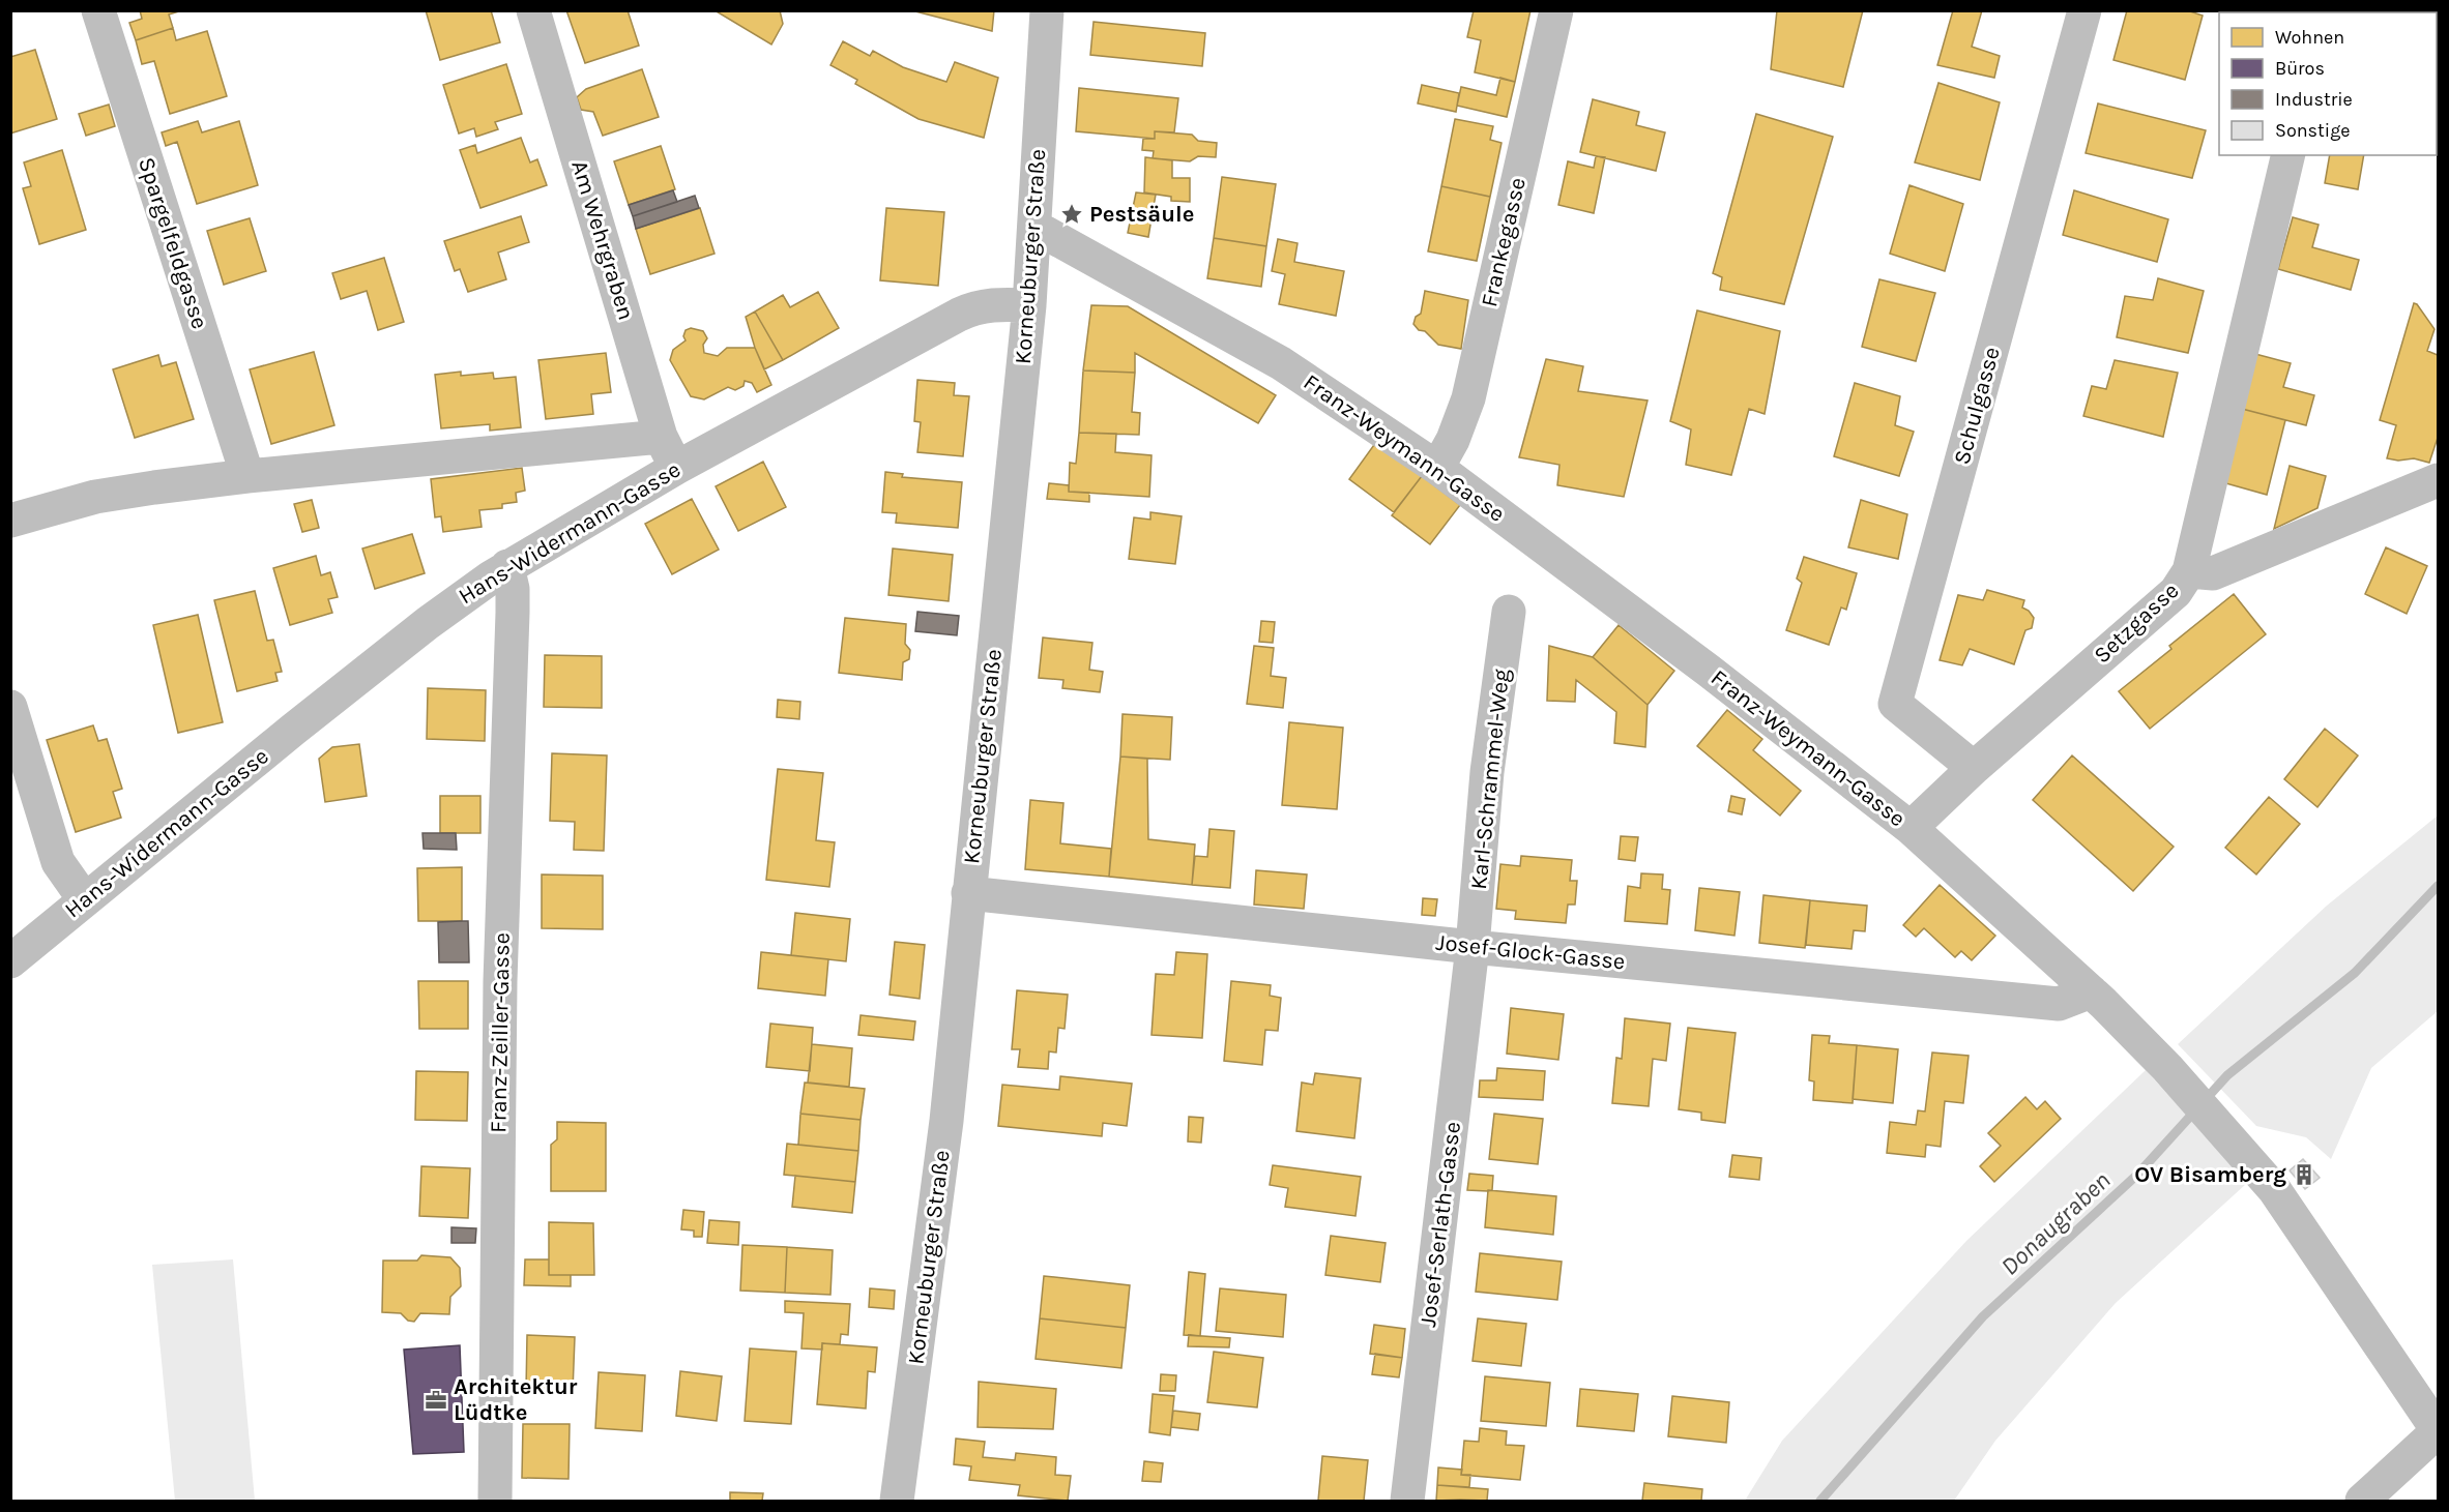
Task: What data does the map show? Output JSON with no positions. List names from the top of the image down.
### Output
{
  "streets": {
    "street": [
      "Am Wehrgraben",
      "Frankegasse",
      "Spargelfeldgasse",
      "Korneuburger Straße",
      "Schulgasse",
      "Franz-Weymann-Gasse",
      "Hans-Widermann-Gasse",
      "Setzgasse",
      "Karl-Schrammel-Weg",
      "Josef-Glock-Gasse",
      "Franz-Zeiller-Gasse",
      "Josef-Serlath-Gasse"
    ]
  },
  "crossings": [
    ["Am Wehrgraben", "Hans-Widermann-Gasse"],
    ["Frankegasse", "Franz-Weymann-Gasse"],
    ["Korneuburger Straße", "Franz-Weymann-Gasse"],
    ["Korneuburger Straße", "Hans-Widermann-Gasse"],
    ["Korneuburger Straße", "Josef-Glock-Gasse"],
    ["Schulgasse", "Setzgasse"],
    ["Franz-Weymann-Gasse", "Setzgasse"],
    ["Franz-Weymann-Gasse", "Josef-Glock-Gasse"],
    ["Hans-Widermann-Gasse", "Franz-Zeiller-Gasse"],
    ["Karl-Schrammel-Weg", "Josef-Glock-Gasse"],
    ["Karl-Schrammel-Weg", "Josef-Serlath-Gasse"],
    ["Josef-Glock-Gasse", "Josef-Serlath-Gasse"]
  ],
  "water": ["Donaugraben"],
  "places": {
    "place": ["Pestsäule"],
    "building": ["OV Bisamberg"],
    "office": ["Architektur Lüdtke"]
  },
  "legend": [
    "Wohnen",
    "Büros",
    "Industrie",
    "Sonstige"
  ]
}
